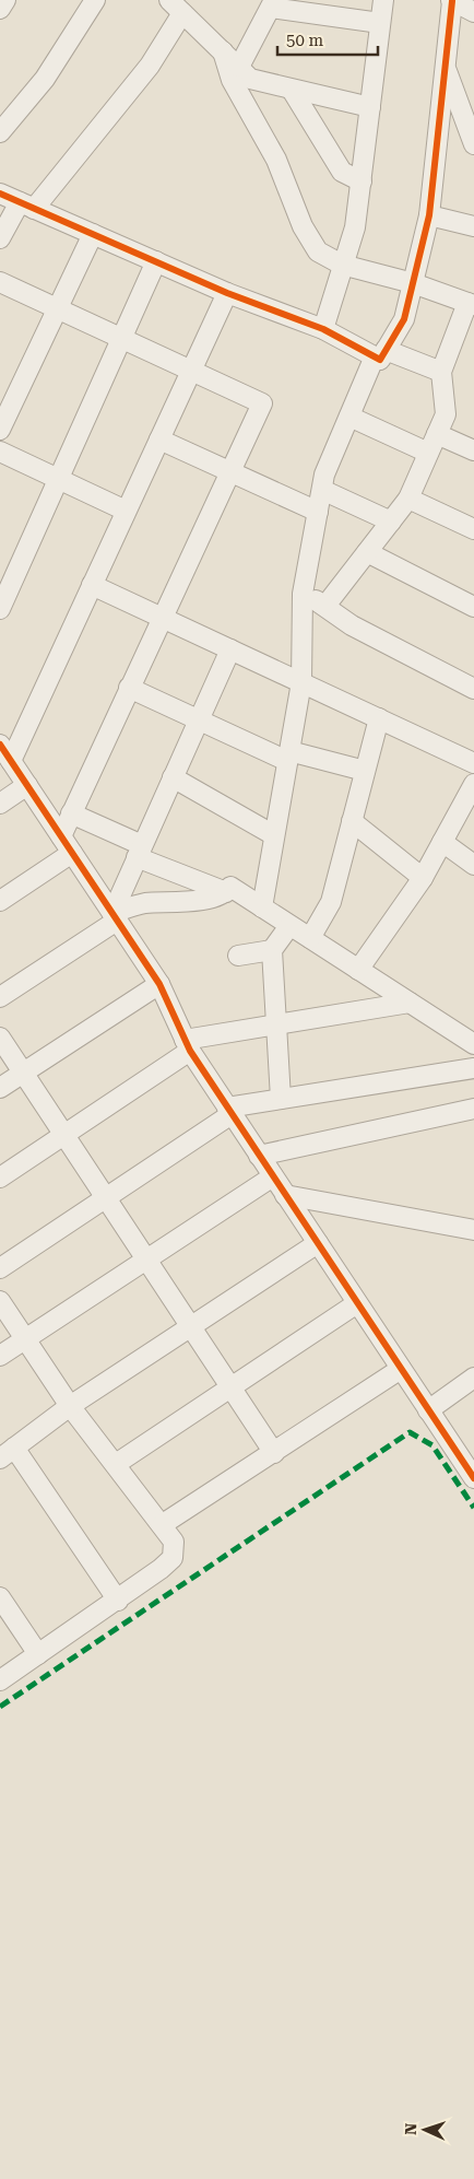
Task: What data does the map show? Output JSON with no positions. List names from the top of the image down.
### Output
{
  "scale_bar": "50 m",
  "north": "left"
}
